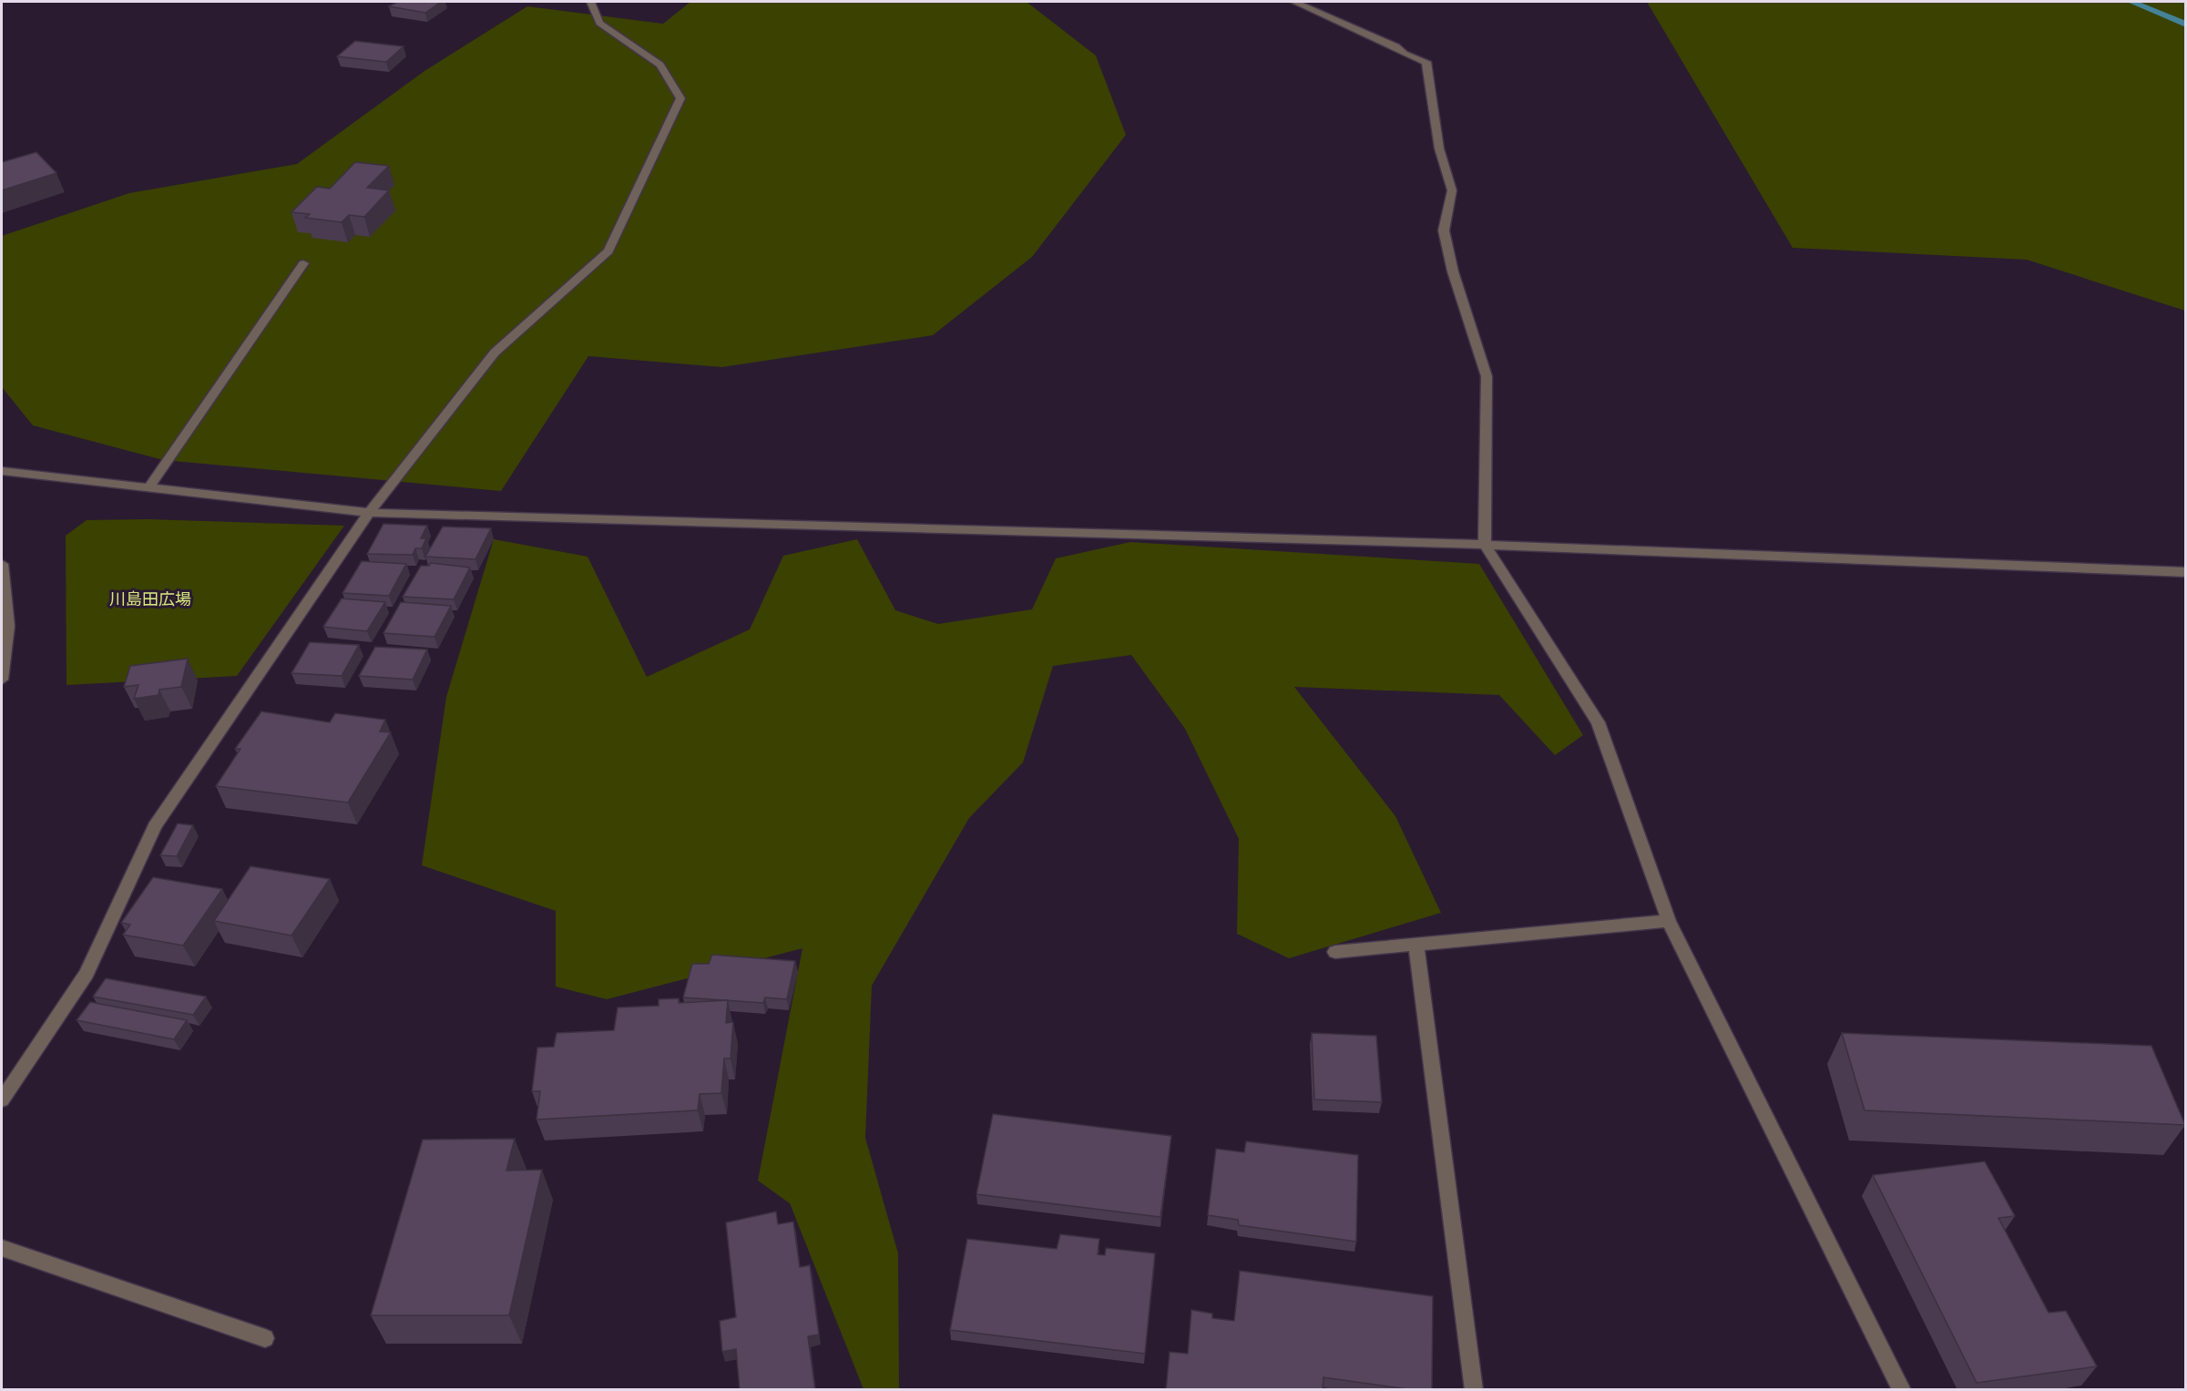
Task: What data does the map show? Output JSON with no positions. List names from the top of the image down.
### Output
{
  "parks": ["川島田広場"]
}
